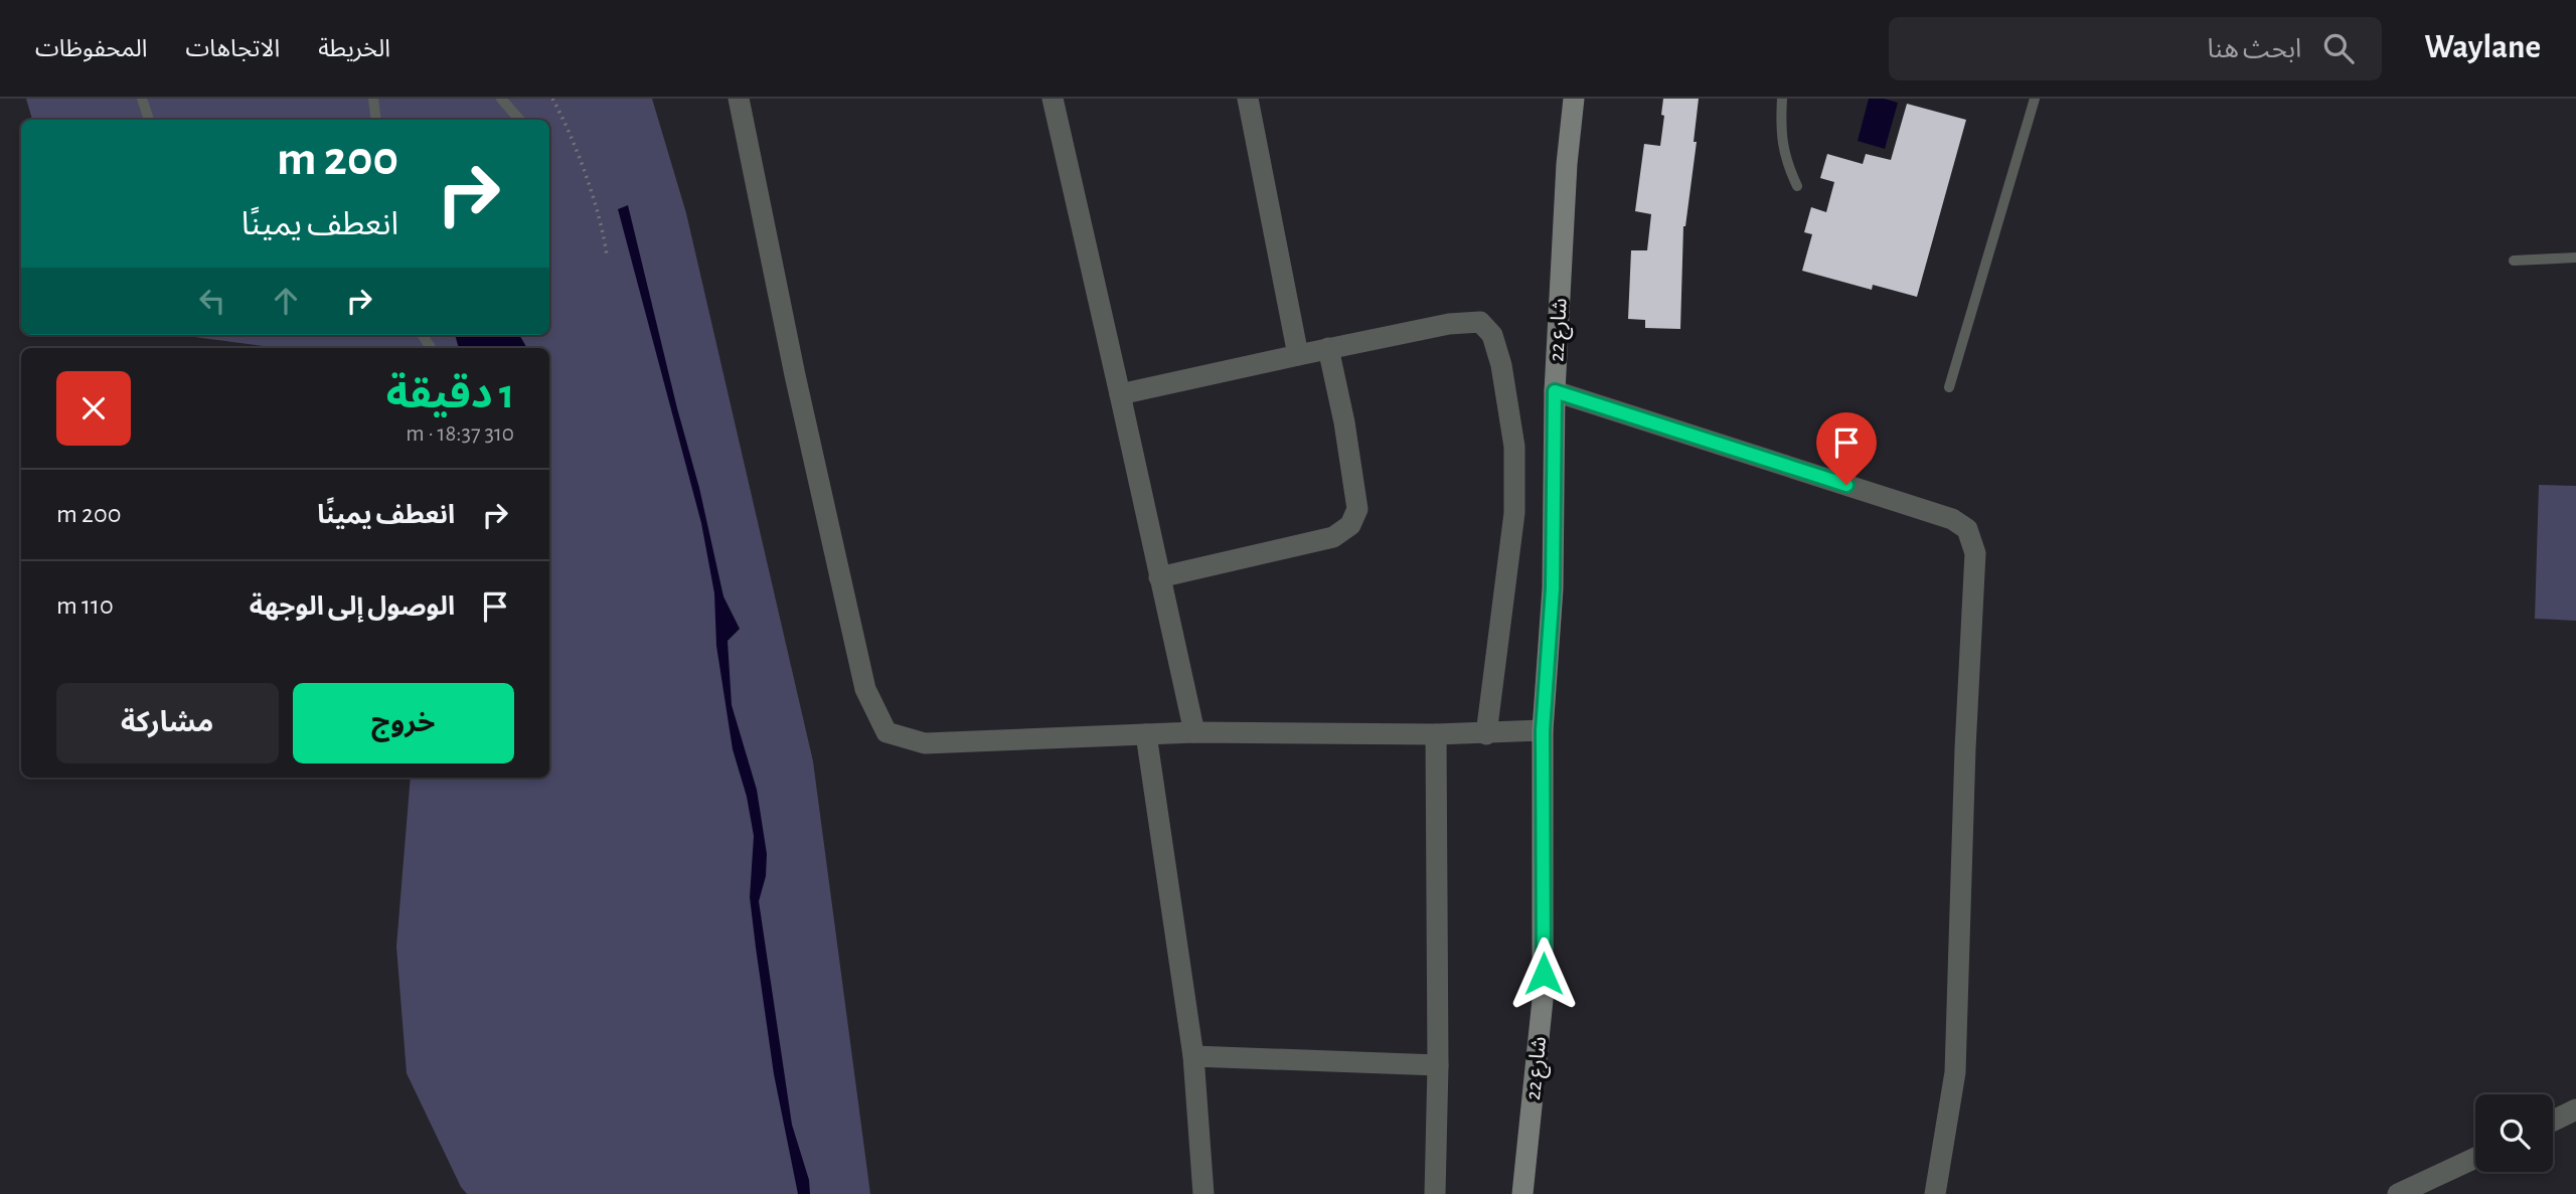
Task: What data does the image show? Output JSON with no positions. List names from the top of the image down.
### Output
{
  "streets": {
    "street": ["شارع 22"]
  },
  "page": {
    "header": "Waylane",
    "search": "ابحث هنا",
    "nav": ["الخريطة", "الاتجاهات", "المحفوظات"],
    "turn": ["200 m", "انعطف يمينًا"],
    "heading": ["1 دقيقة", "310 m · 18:37"],
    "list": [
      {
        "name": "انعطف يمينًا",
        "value": "200 m"
      },
      {
        "name": "الوصول إلى الوجهة",
        "value": "110 m"
      }
    ],
    "buttons": ["خروج", "مشاركة"]
  }
}
